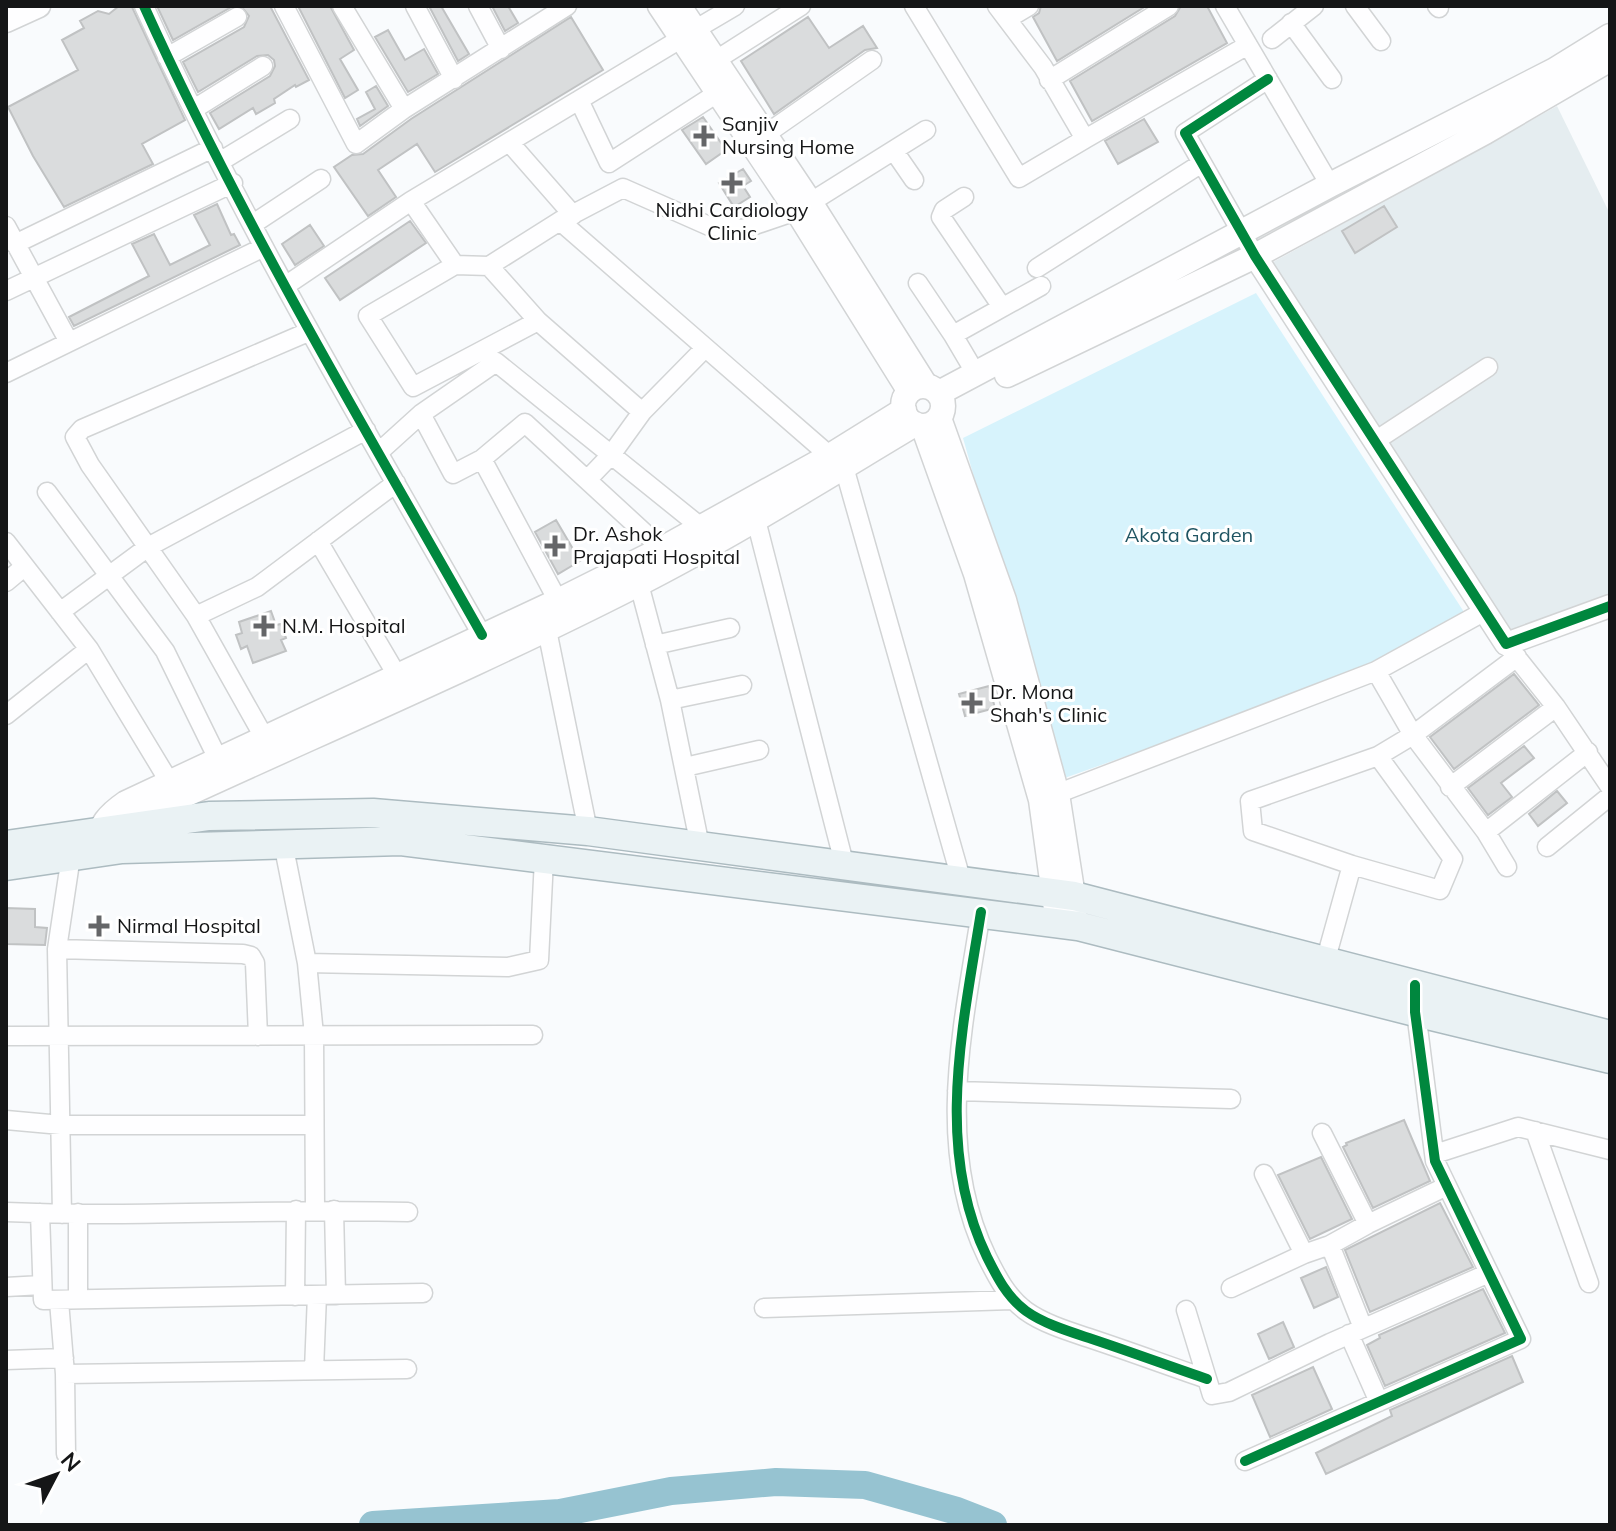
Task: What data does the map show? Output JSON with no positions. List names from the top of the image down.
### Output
{
  "parks": ["Akota Garden"],
  "places": {
    "health": [
      "Sanjiv Nursing Home",
      "Nidhi Cardiology Clinic",
      "Dr. Ashok Prajapati Hospital",
      "N.M. Hospital",
      "Dr. Mona Shah's Clinic",
      "Nirmal Hospital"
    ]
  },
  "north": "top right"
}
